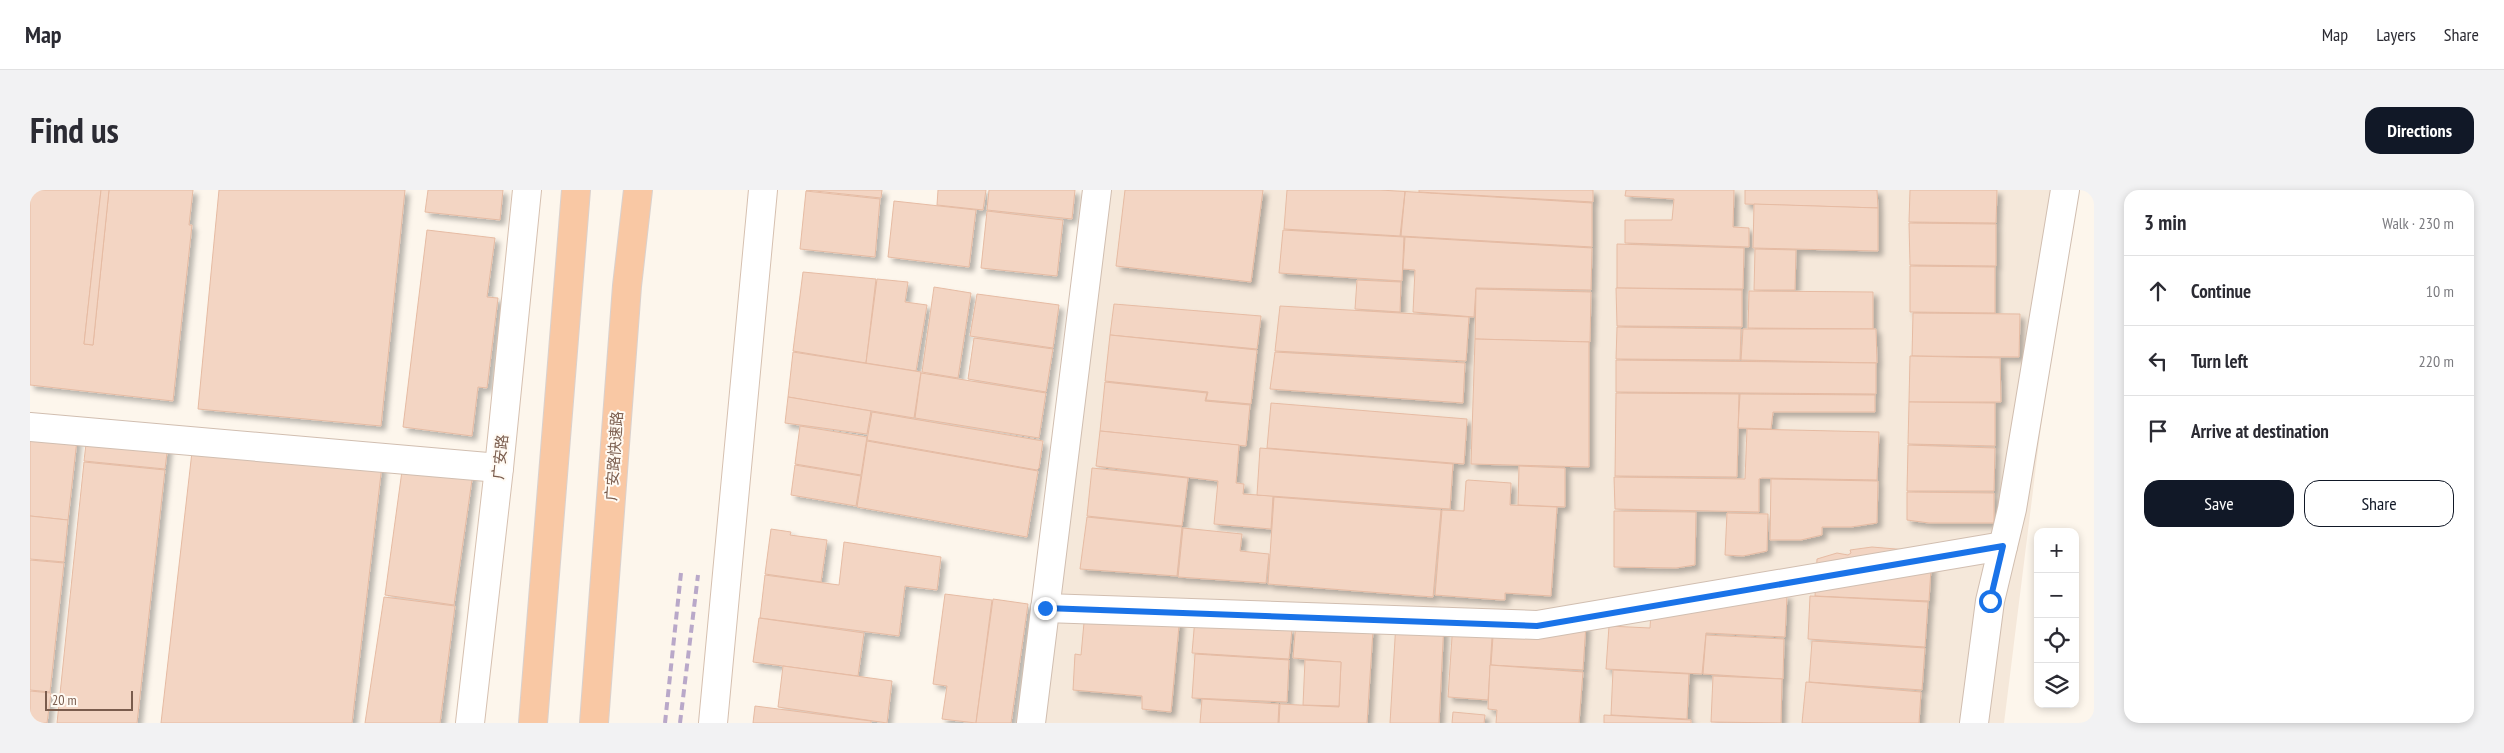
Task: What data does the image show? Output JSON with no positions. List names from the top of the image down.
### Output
{
  "streets": {
    "highway": ["广安路快速路"],
    "street": ["广安路"]
  },
  "scale_bar": "20 m",
  "page": {
    "header": "Map",
    "nav": ["Map", "Layers", "Share"],
    "title": "Find us",
    "buttons": [
      "Directions",
      ["Save", "Share"]
    ],
    "heading": ["3 min", "Walk · 230 m"],
    "list": [
      ["Continue", "10 m"],
      ["Turn left", "220 m"],
      "Arrive at destination"
    ],
    "map_buttons": ["+", "−"],
    "scale": "20 m"
  }
}
